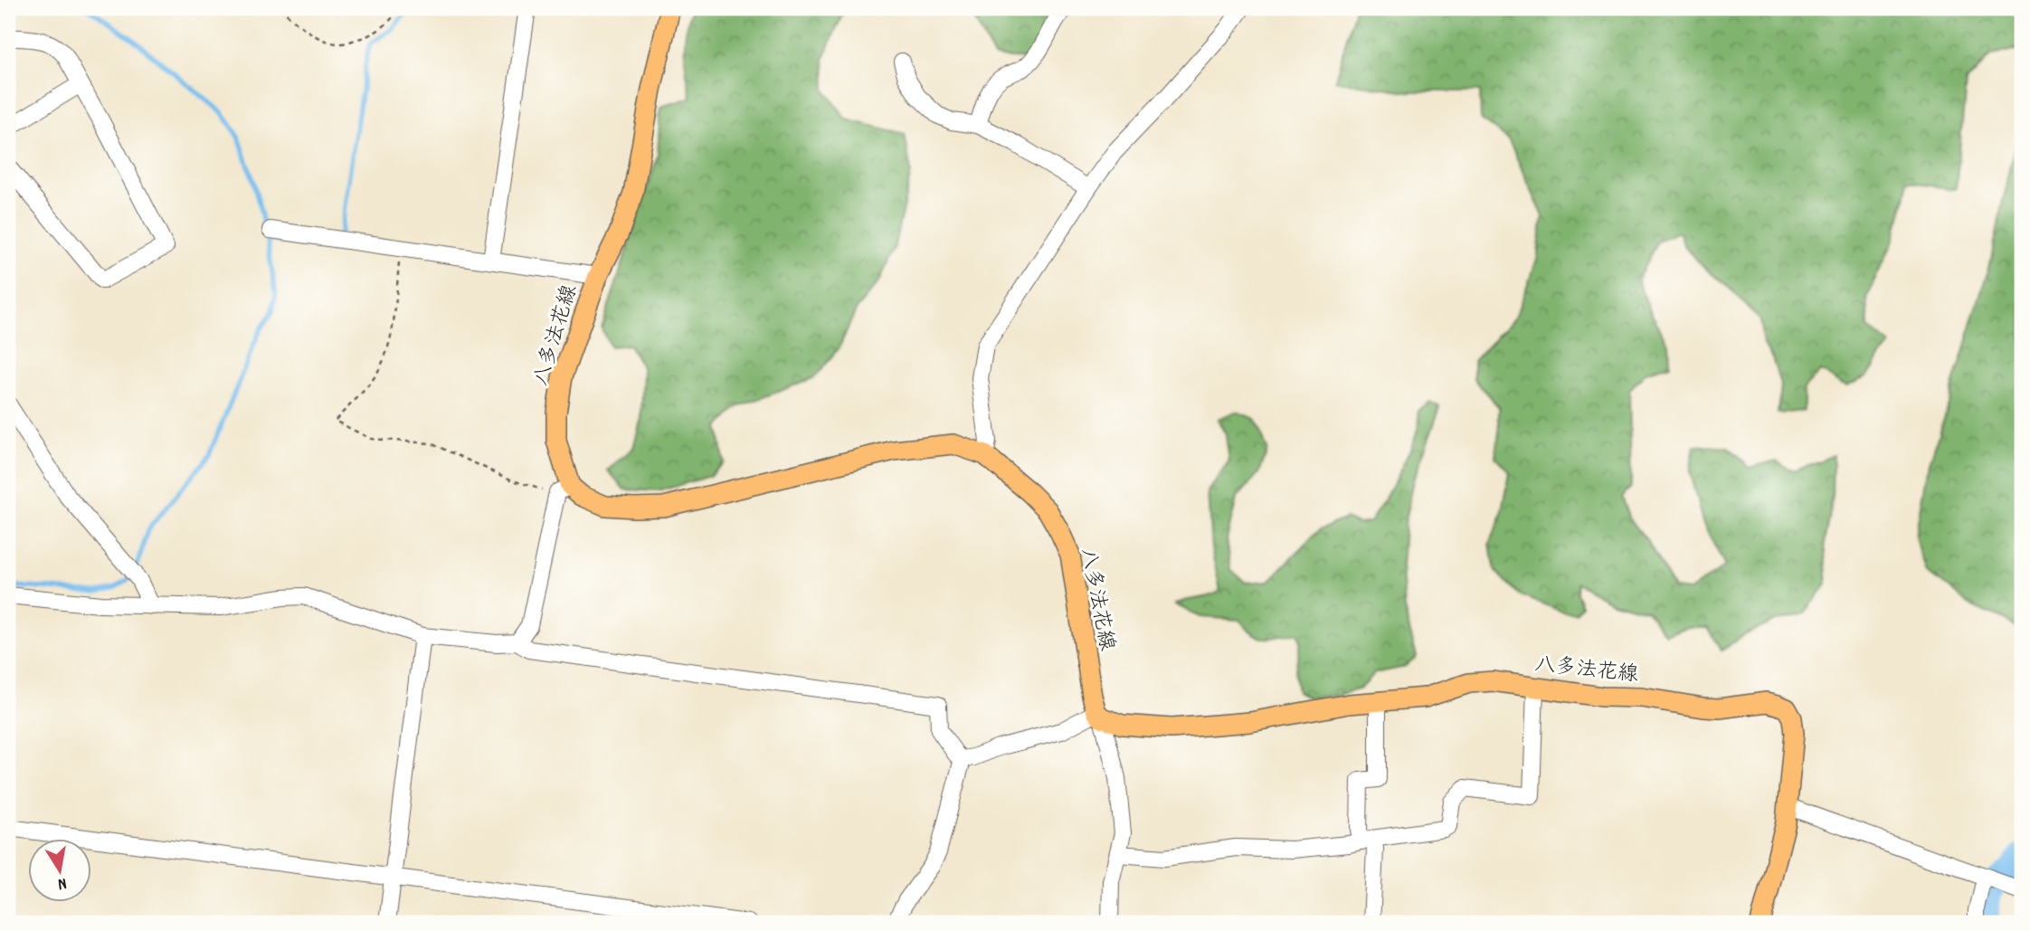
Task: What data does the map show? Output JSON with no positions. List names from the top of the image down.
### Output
{
  "streets": {
    "main road": ["八多法花線"]
  },
  "north": "bottom"
}
